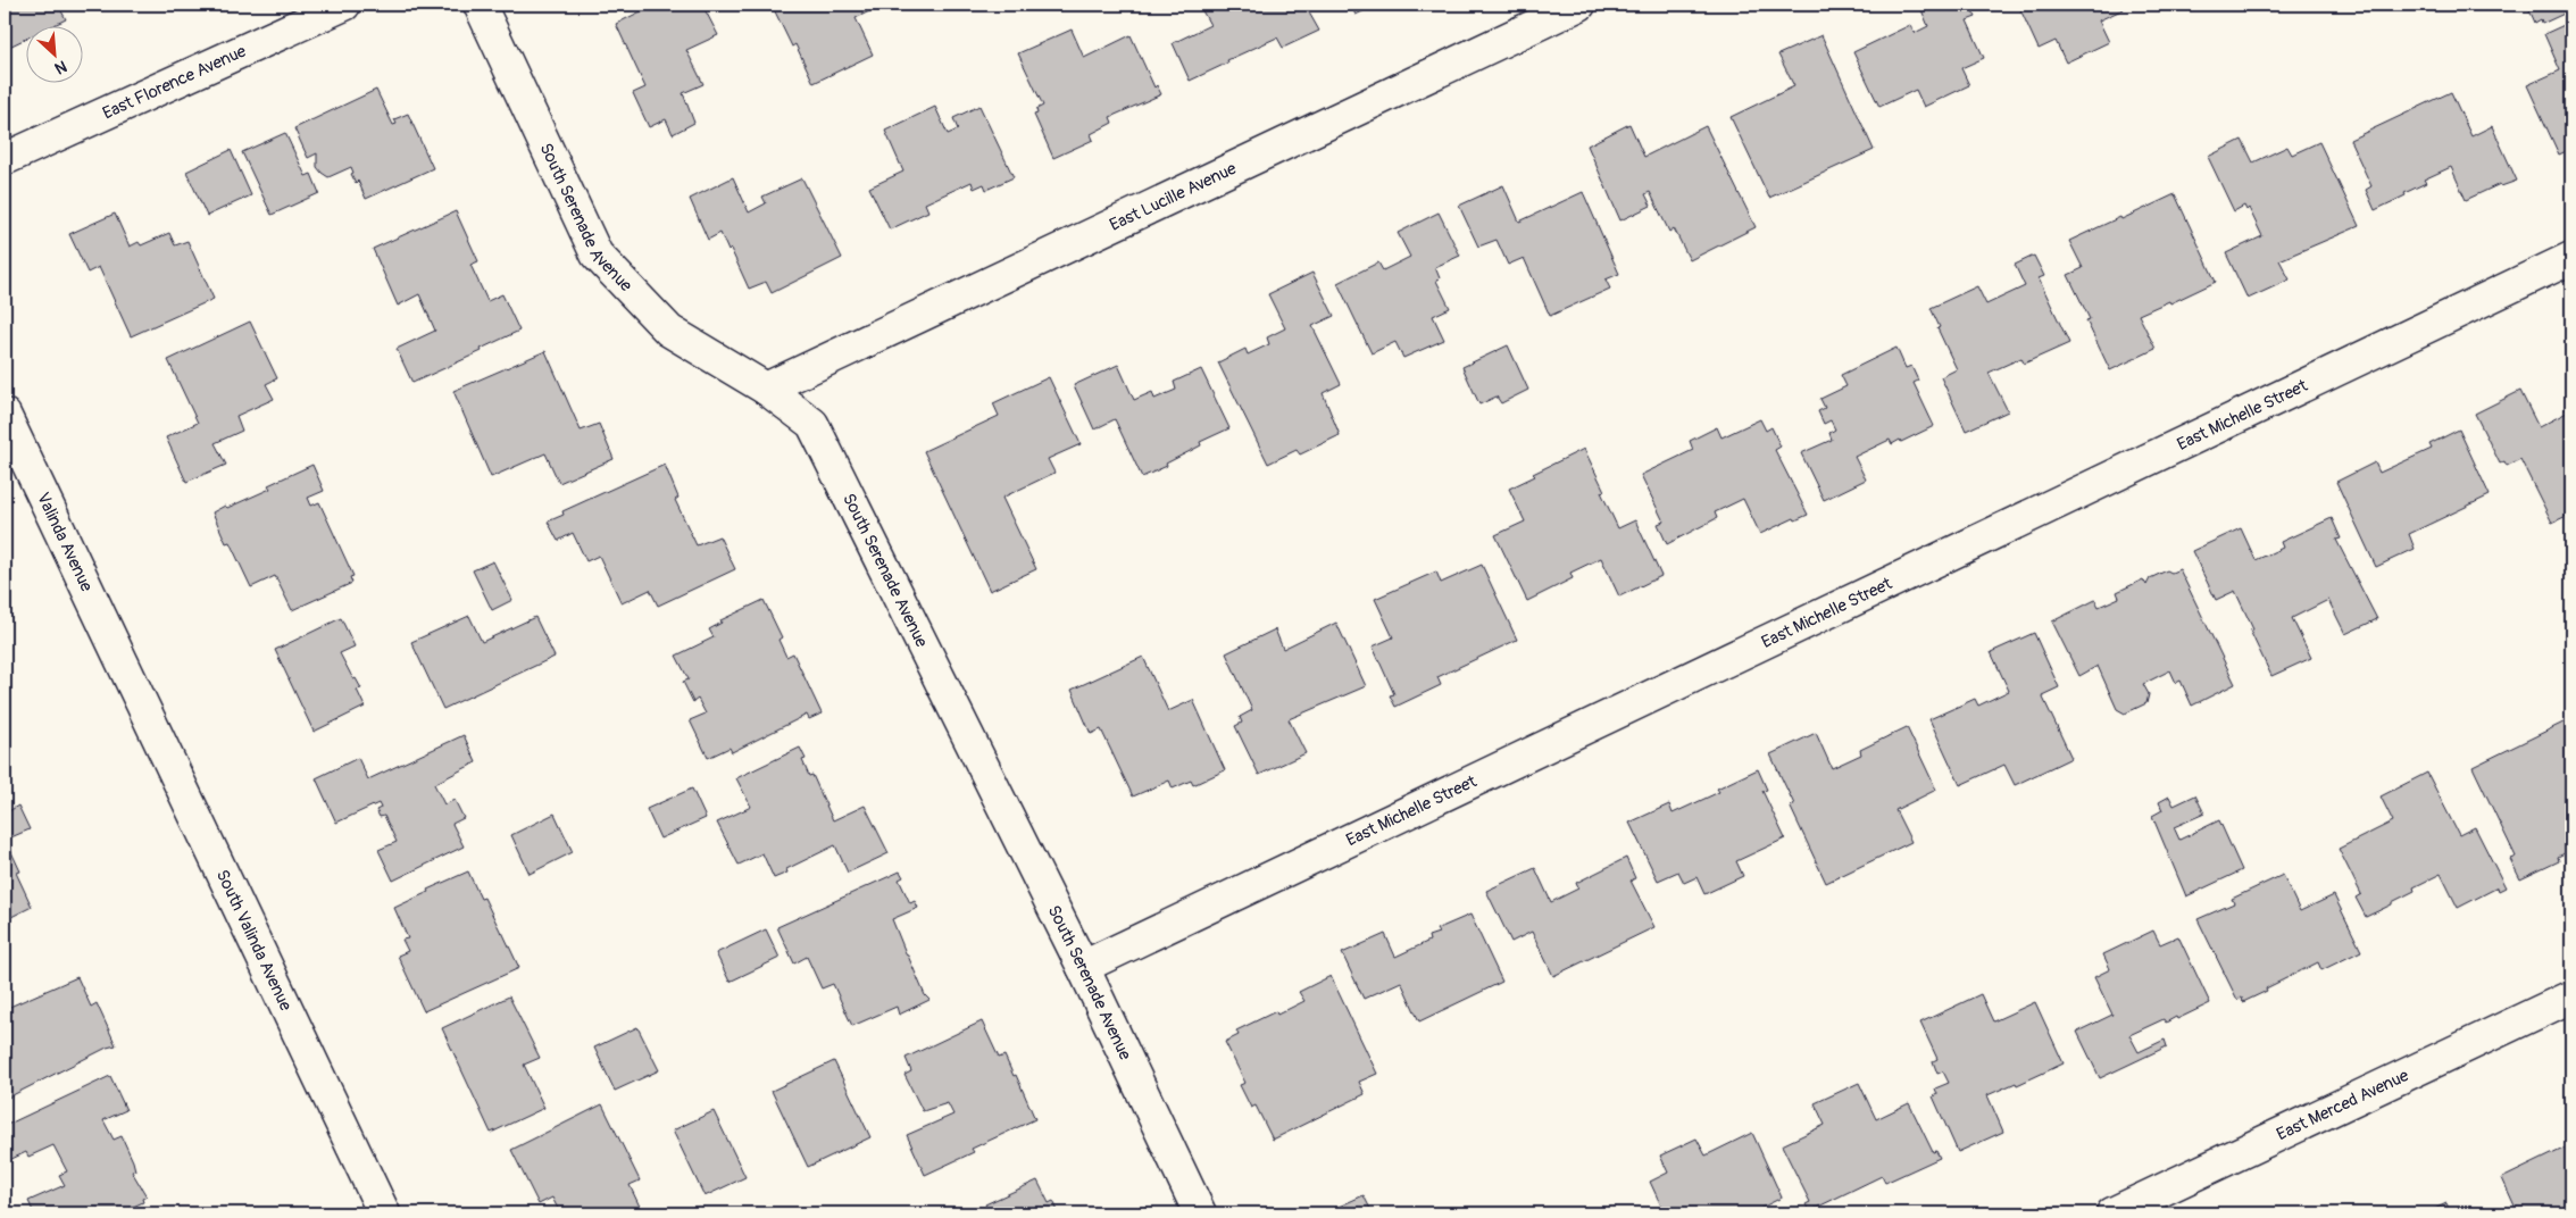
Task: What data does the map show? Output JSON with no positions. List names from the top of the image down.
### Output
{
  "streets": {
    "street": [
      "East Florence Avenue",
      "East Lucille Avenue",
      "South Serenade Avenue",
      "East Michelle Street",
      "Valinda Avenue",
      "South Valinda Avenue",
      "East Merced Avenue"
    ]
  },
  "crossings": [
    ["East Lucille Avenue", "South Serenade Avenue"],
    ["South Serenade Avenue", "East Michelle Street"],
    ["Valinda Avenue", "South Valinda Avenue"]
  ],
  "north": "bottom right"
}
